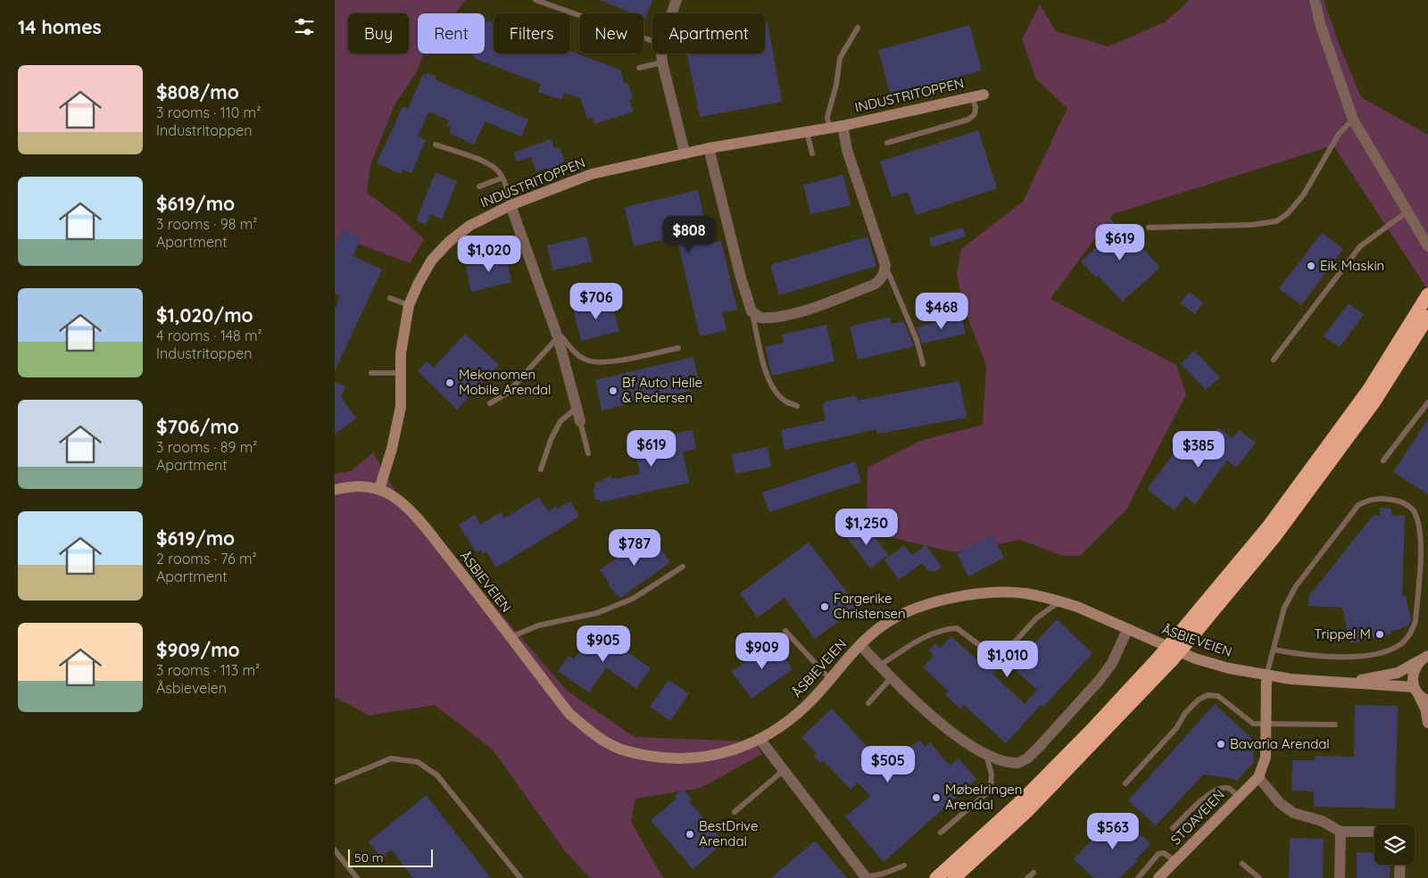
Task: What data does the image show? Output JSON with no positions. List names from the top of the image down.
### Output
{
  "streets": {
    "street": ["INDUSTRITOPPEN", "ÅSBIEVEIEN", "STOAVEIEN"]
  },
  "crossings": [
    ["INDUSTRITOPPEN", "ÅSBIEVEIEN"]
  ],
  "places": [
    "Eik Maskin",
    "Mekonomen Mobile Arendal",
    "Bf Auto Helle & Pedersen",
    "Fargerike Christensen",
    "Trippel M",
    "Bavaria Arendal",
    "Møbelringen Arendal",
    "BestDrive Arendal"
  ],
  "scale_bar": "50 m",
  "page": {
    "heading": "14 homes",
    "chip": [
      "Buy",
      "Rent",
      "Filters",
      "New",
      "Apartment"
    ],
    "list": [
      {
        "name": "$808/mo",
        "note": "3 rooms · 110 m² · Industritoppen"
      },
      {
        "name": "$619/mo",
        "note": "3 rooms · 98 m² · Apartment"
      },
      {
        "name": "$1,020/mo",
        "note": "4 rooms · 148 m² · Industritoppen"
      },
      {
        "name": "$706/mo",
        "note": "3 rooms · 89 m² · Apartment"
      },
      {
        "name": "$619/mo",
        "note": "2 rooms · 76 m² · Apartment"
      },
      {
        "name": "$909/mo",
        "note": "3 rooms · 113 m² · Åsbieveien"
      }
    ],
    "price": [
      "$808",
      "$619",
      "$1,020",
      "$706",
      "$468",
      "$619",
      "$385",
      "$1,250",
      "$787",
      "$905",
      "$909",
      "$1,010",
      "$505",
      "$563"
    ],
    "scale": "50 m"
  }
}
